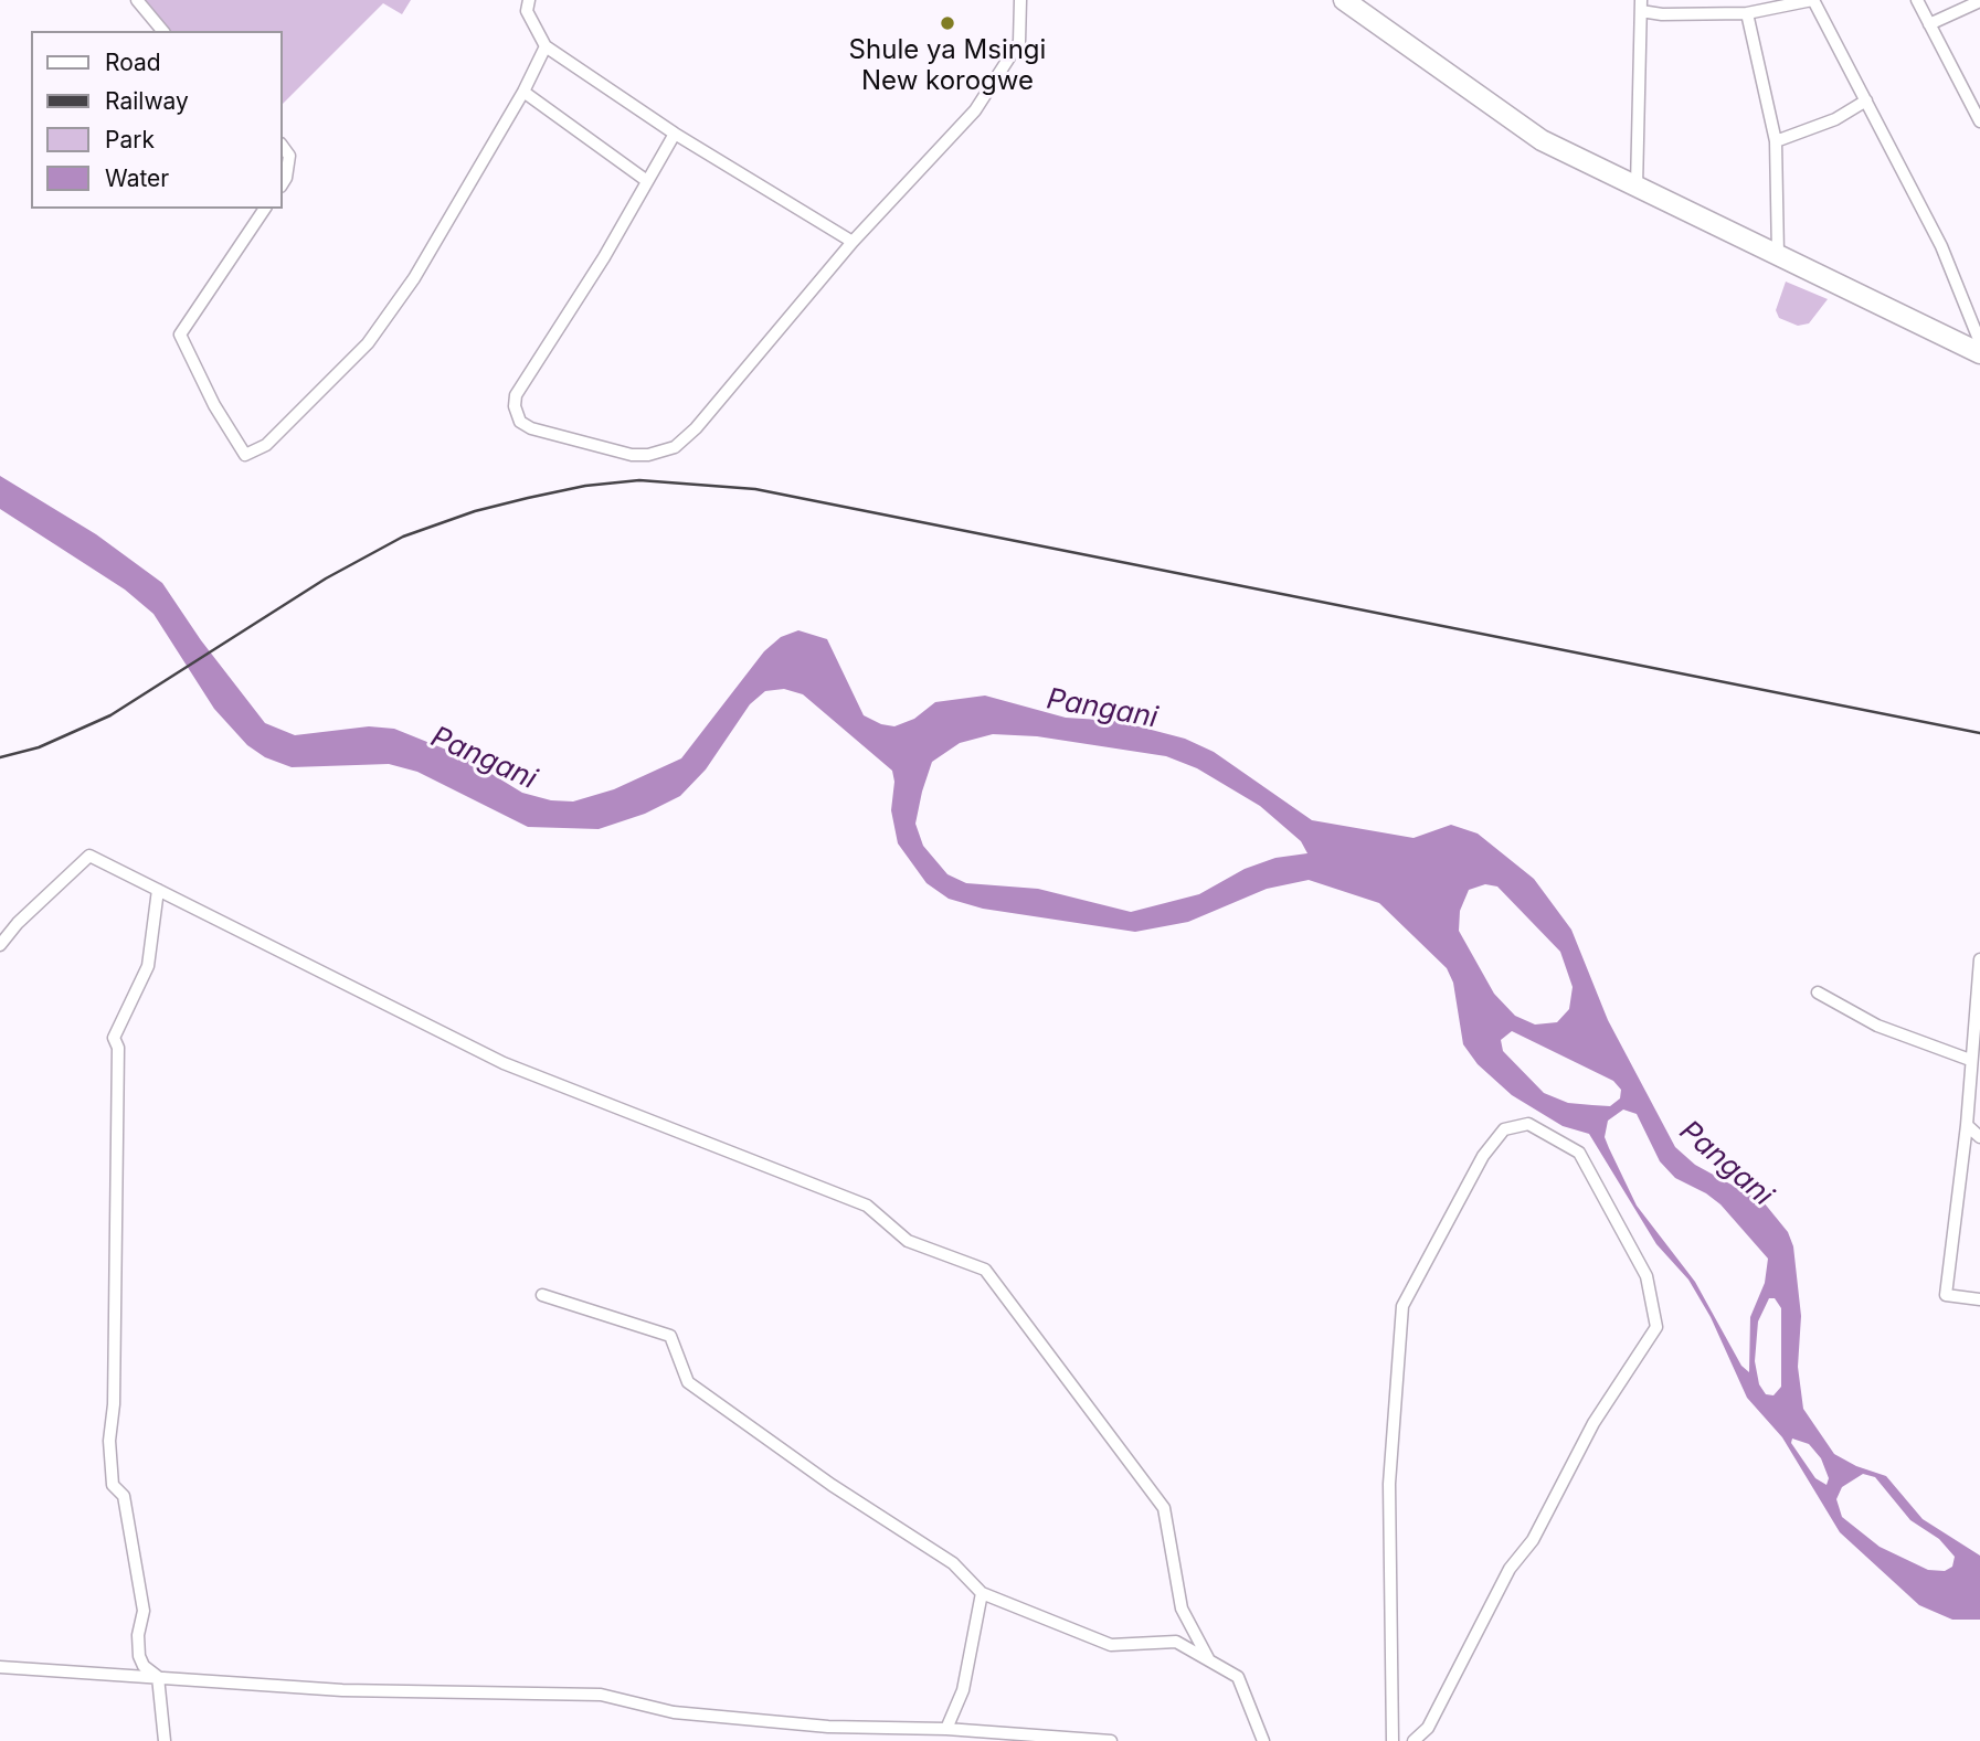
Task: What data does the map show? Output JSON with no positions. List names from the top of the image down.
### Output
{
  "water": ["Pangani"],
  "places": ["Shule ya Msingi New korogwe"],
  "legend": [
    "Road",
    "Railway",
    "Park",
    "Water"
  ]
}
